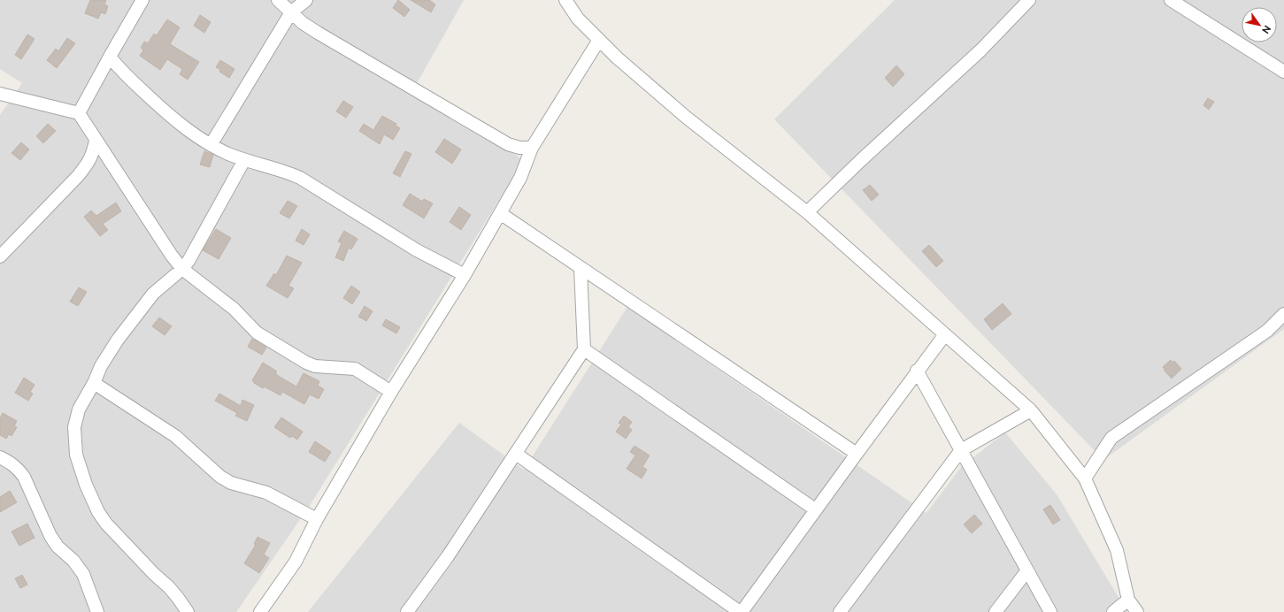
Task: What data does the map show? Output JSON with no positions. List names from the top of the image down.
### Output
{
  "north": "bottom right"
}
